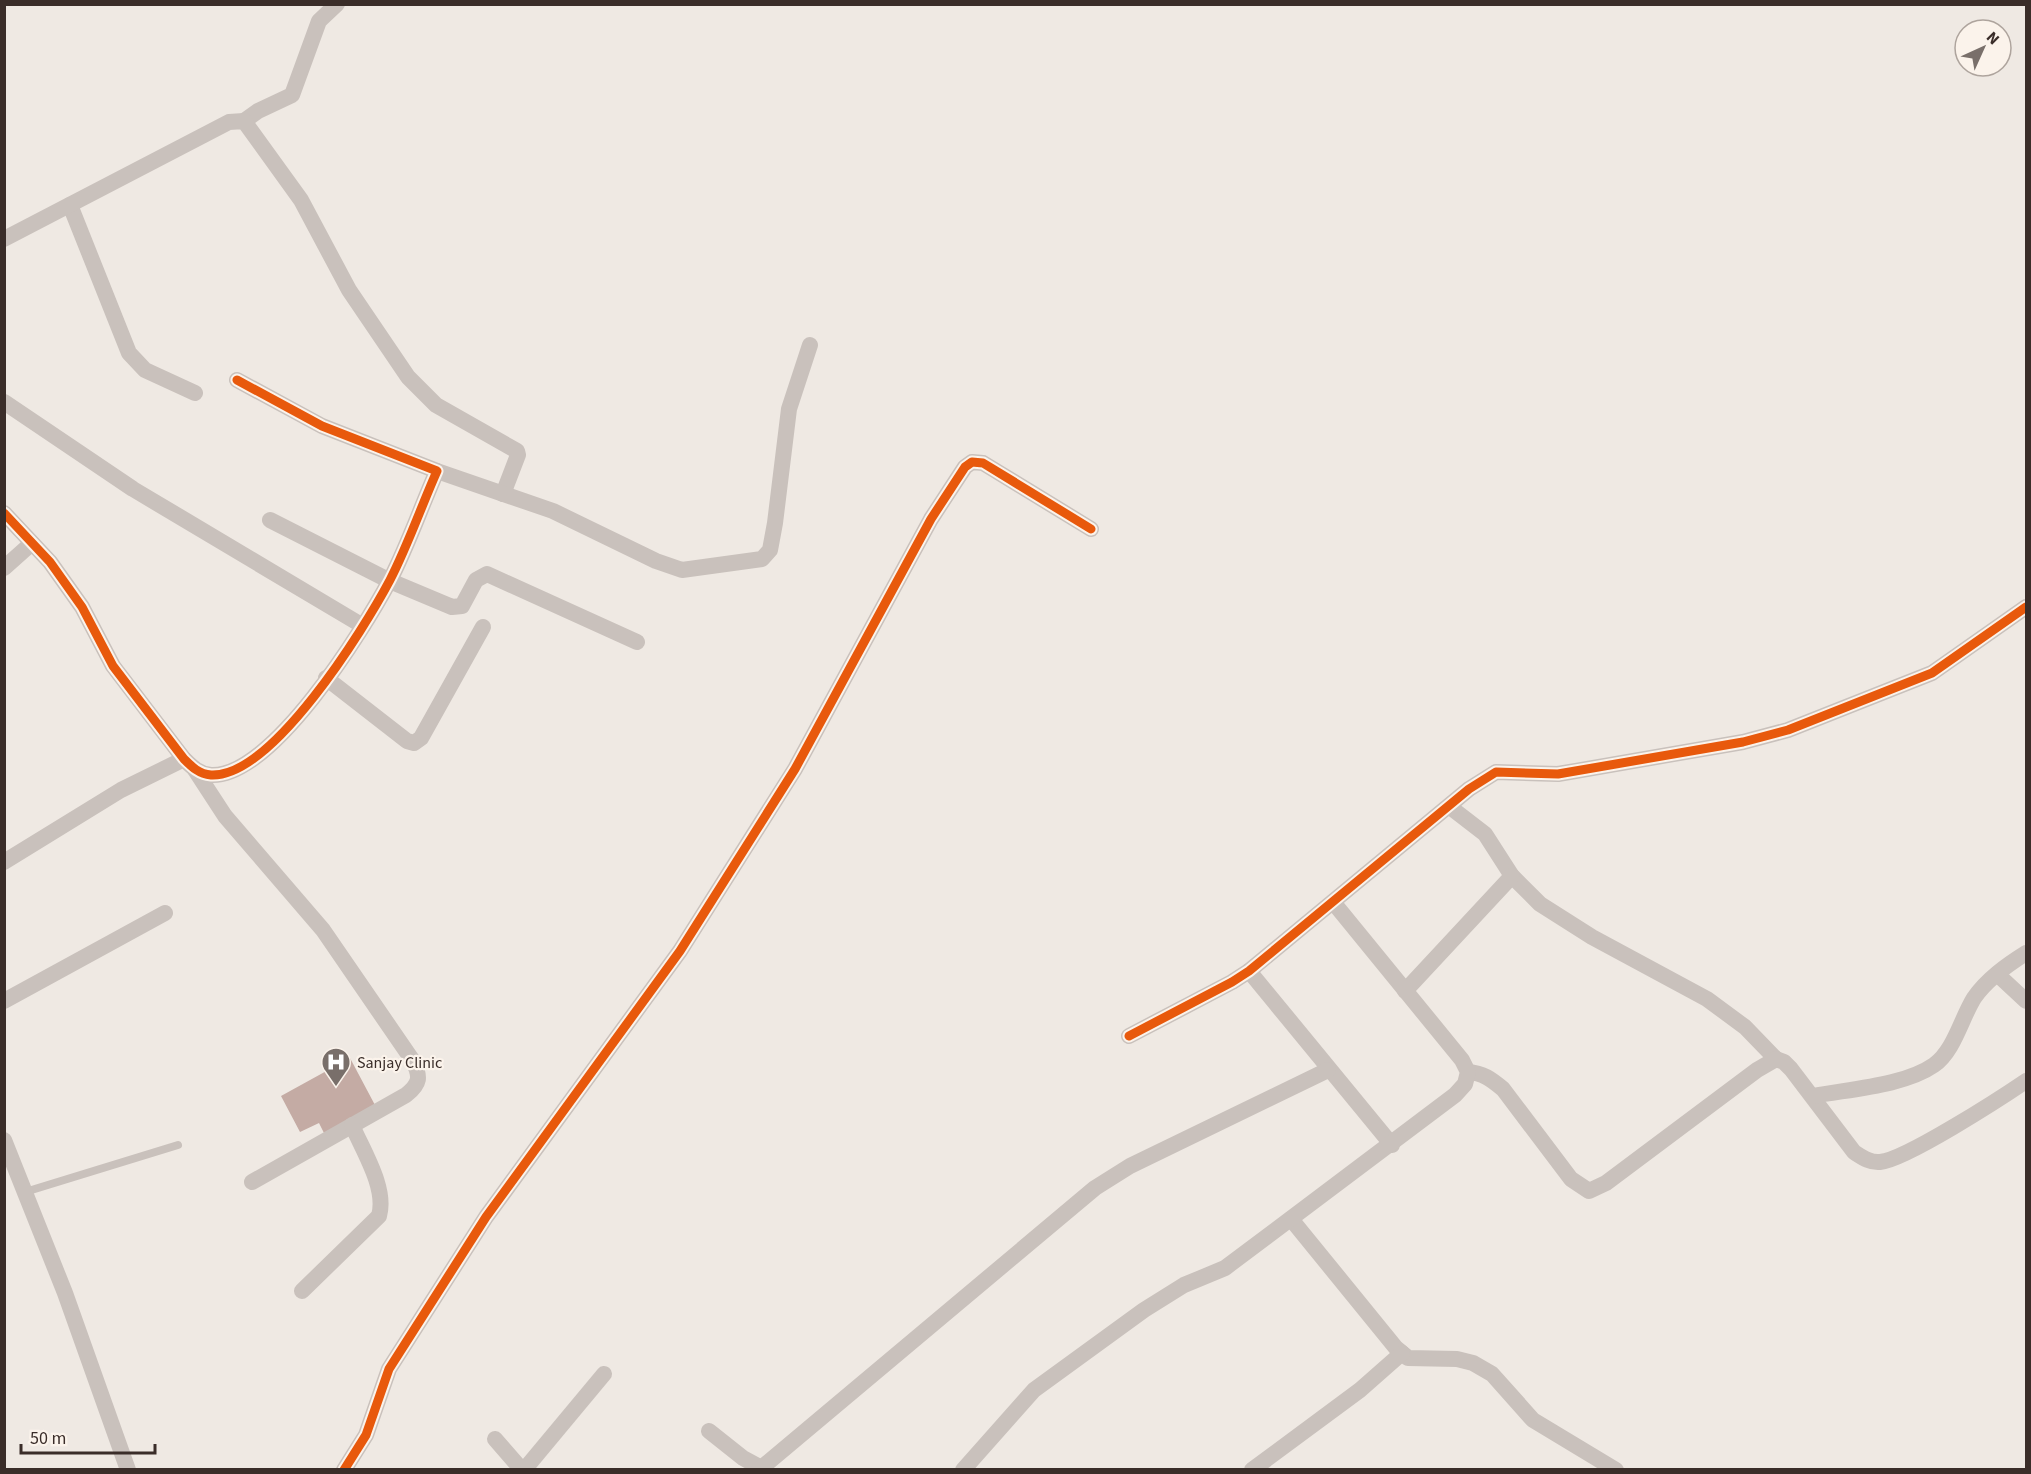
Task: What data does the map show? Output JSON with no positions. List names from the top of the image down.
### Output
{
  "places": {
    "hospital": ["Sanjay Clinic"]
  },
  "scale_bar": "50 m",
  "north": "top right"
}
